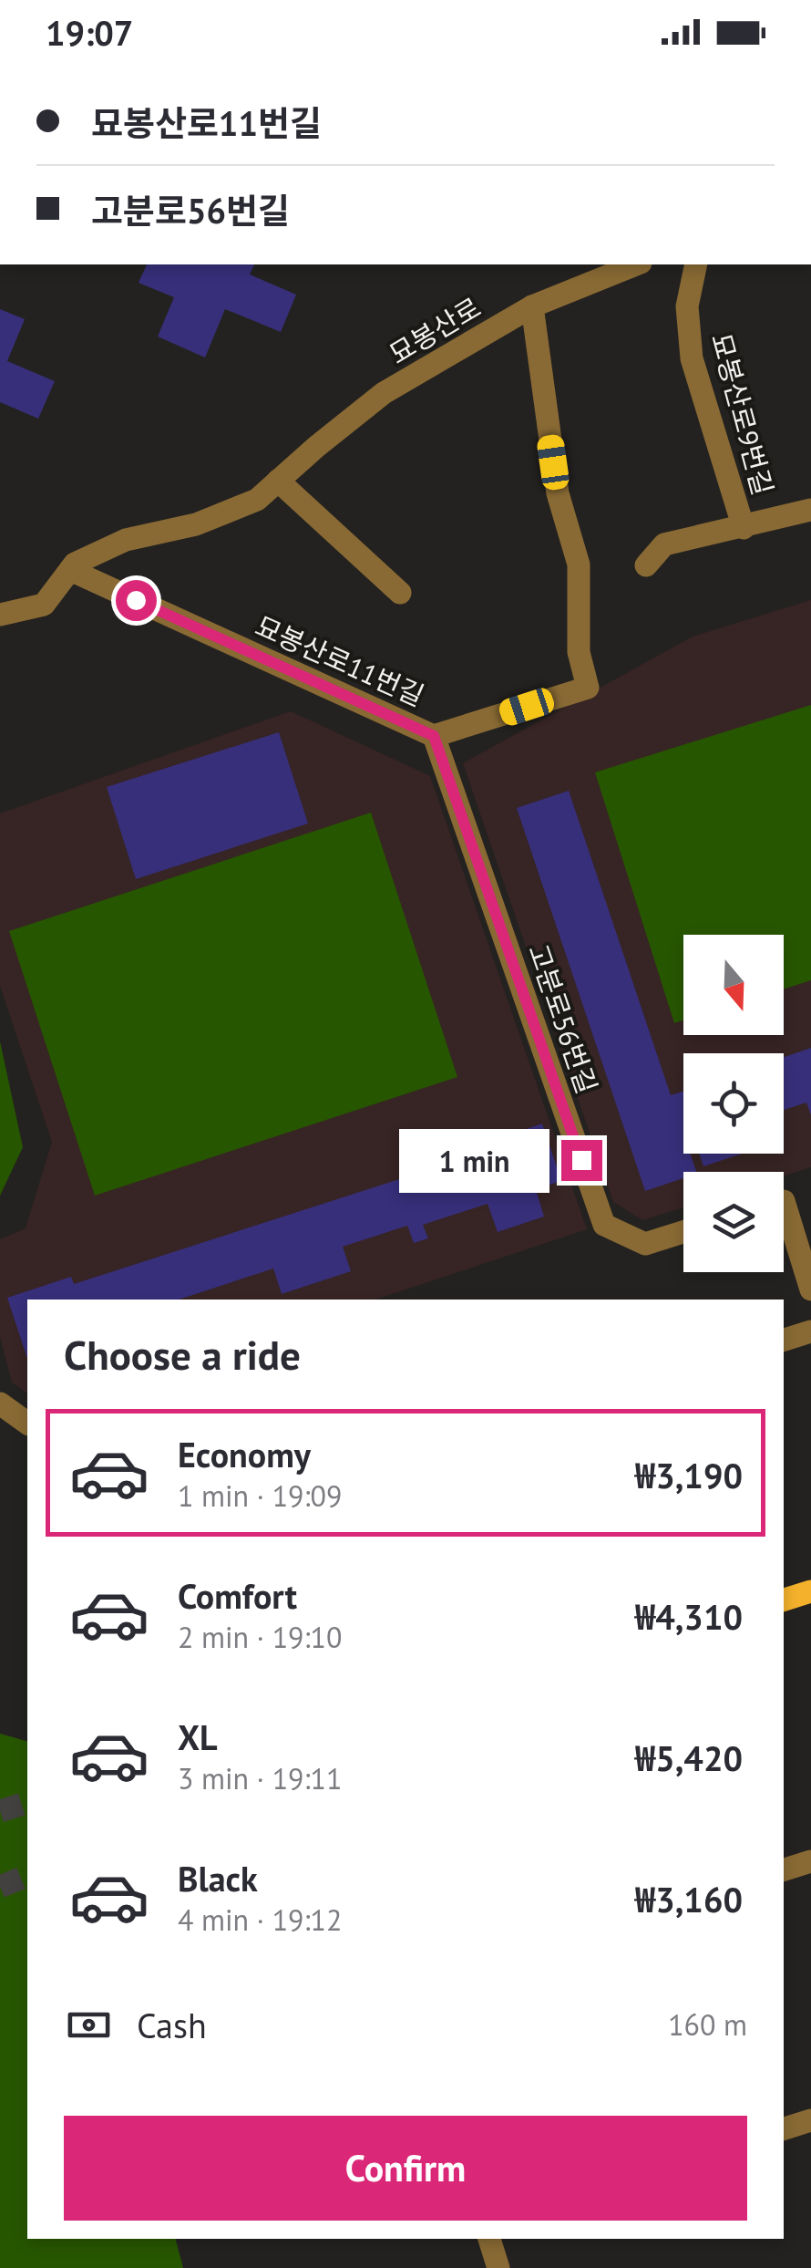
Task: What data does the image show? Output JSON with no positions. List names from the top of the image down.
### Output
{
  "streets": {
    "street": [
      "묘봉산로",
      "묘봉산로9번길",
      "묘봉산로11번길",
      "고분로56번길"
    ]
  },
  "crossings": [
    ["묘봉산로", "묘봉산로11번길"],
    ["묘봉산로11번길", "고분로56번길"]
  ],
  "north": "bottom",
  "page": {
    "status": "19:07",
    "banner": ["묘봉산로11번길", "고분로56번길"],
    "bubble": "1 min",
    "heading": "Choose a ride",
    "list": [
      {
        "name": "Economy",
        "note": "1 min · 19:09",
        "value": "₩3,190"
      },
      {
        "name": "Comfort",
        "note": "2 min · 19:10",
        "value": "₩4,310"
      },
      {
        "name": "XL",
        "note": "3 min · 19:11",
        "value": "₩5,420"
      },
      {
        "name": "Black",
        "note": "4 min · 19:12",
        "value": "₩3,160"
      }
    ],
    "pay": ["Cash", "160 m"],
    "buttons": "Confirm"
  }
}
